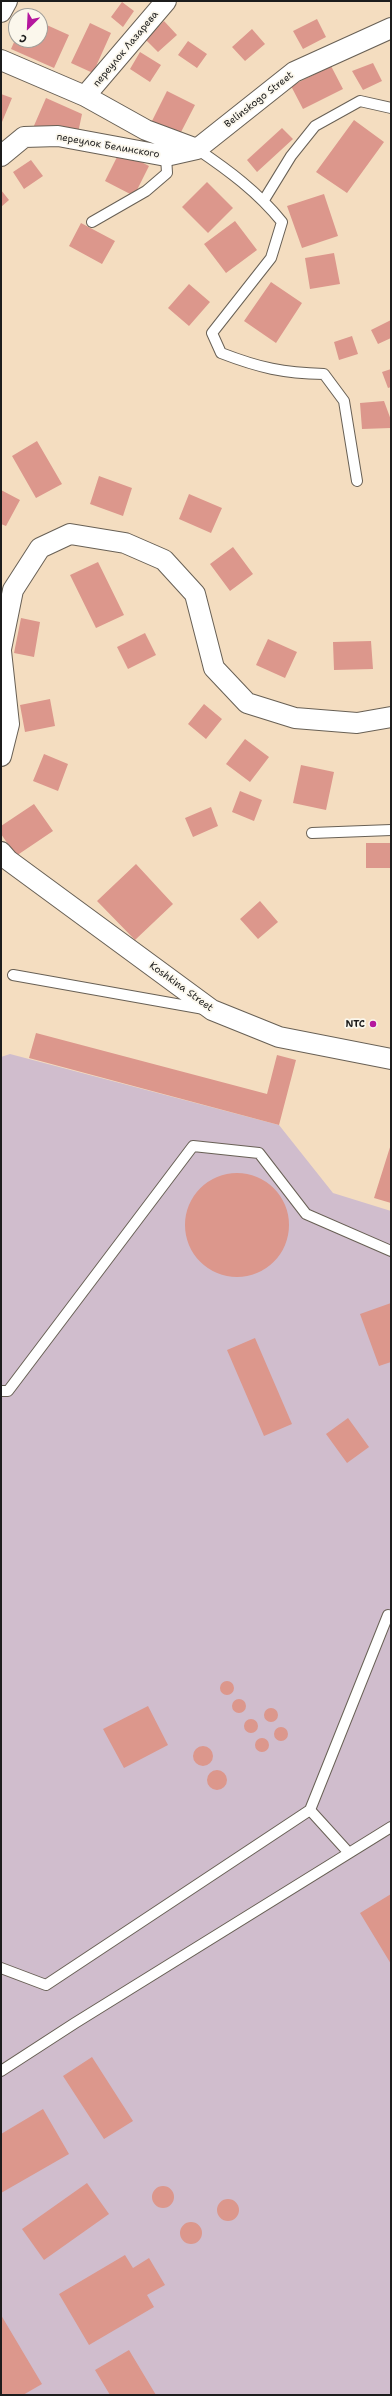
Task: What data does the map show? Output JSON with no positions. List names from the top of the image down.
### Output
{
  "streets": {
    "street": [
      "переулок Лазарева",
      "Belinskogo Street",
      "переулок Белинского",
      "Koshkina Street"
    ]
  },
  "crossings": [
    ["Belinskogo Street", "переулок Белинского"]
  ],
  "places": ["NTC"],
  "north": "bottom left"
}
